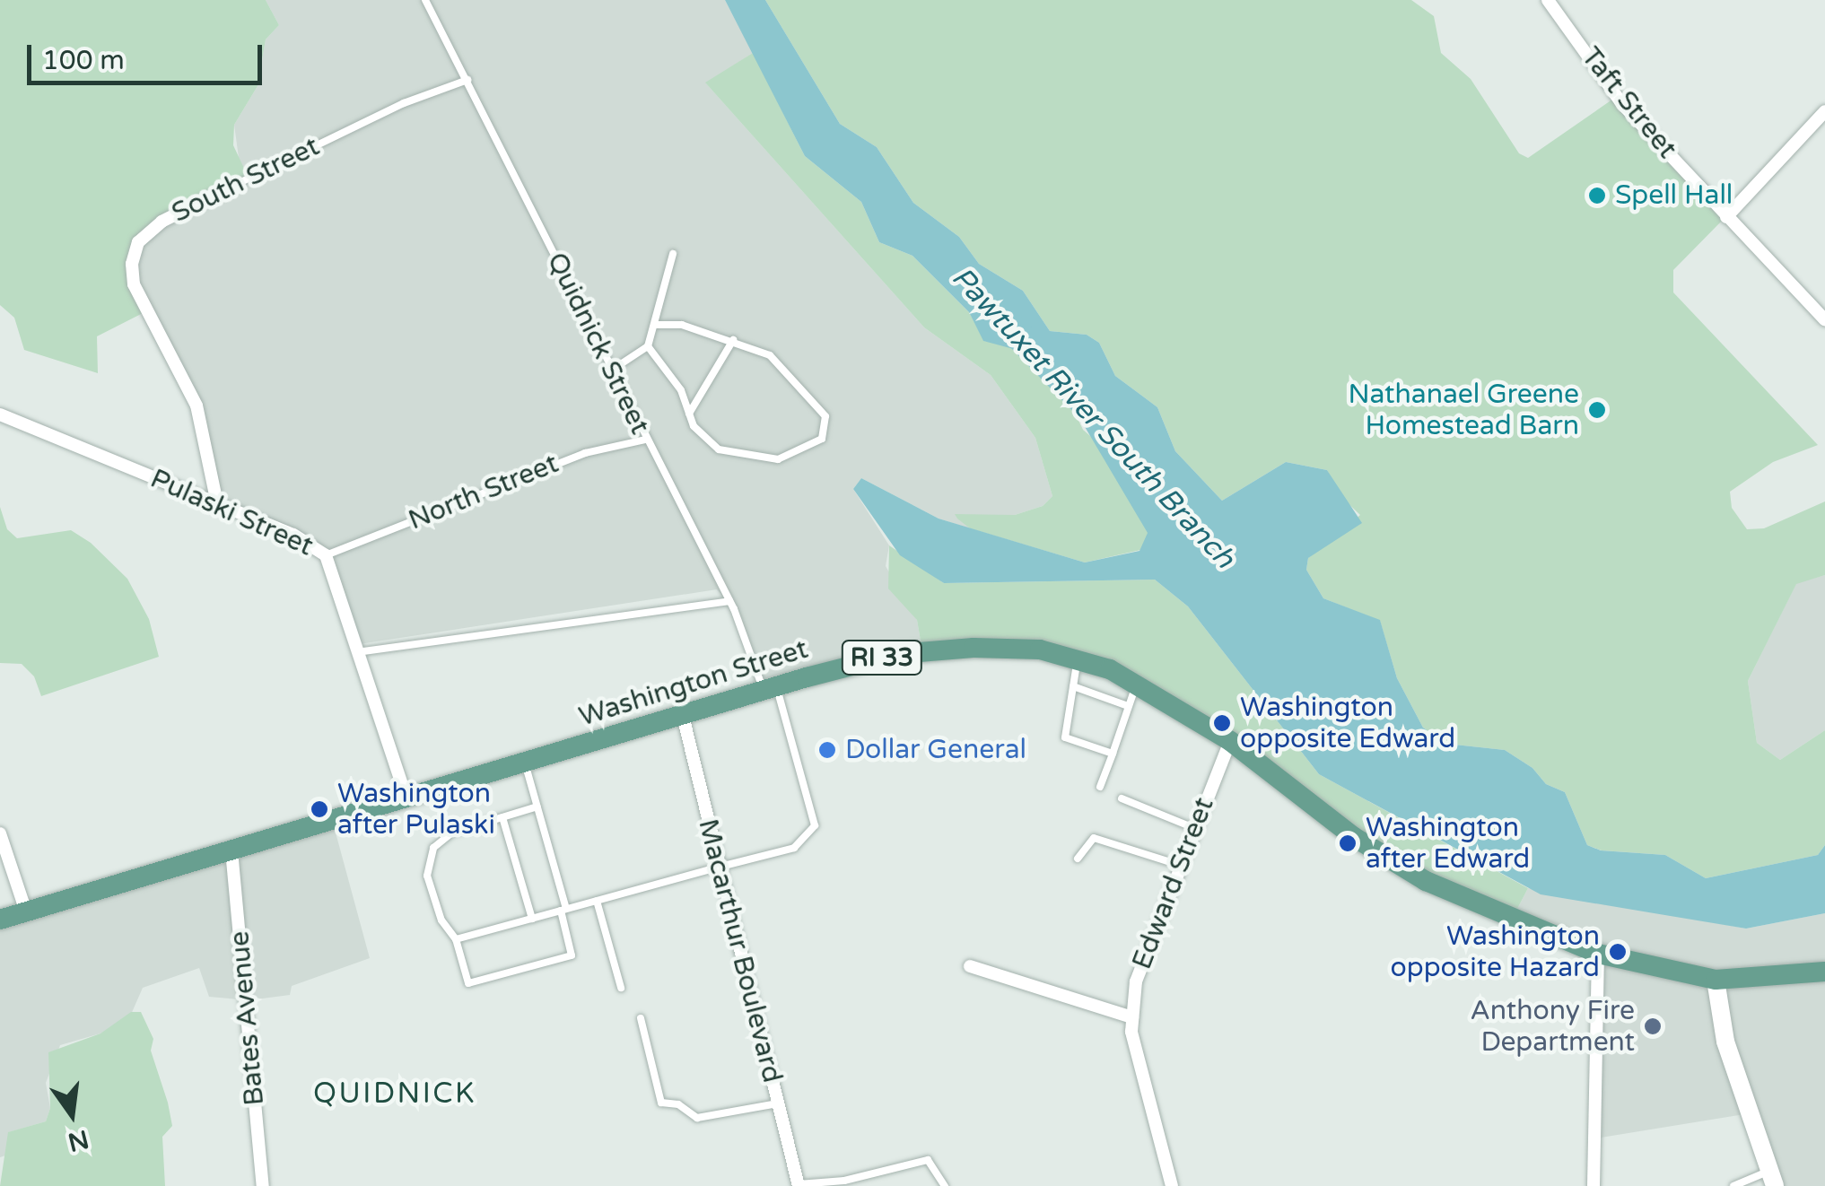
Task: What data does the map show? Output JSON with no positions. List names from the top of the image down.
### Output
{
  "streets": {
    "main road": ["RI 33", "Washington Street"],
    "street": [
      "Taft Street",
      "South Street",
      "Pulaski Street",
      "Edward Street",
      "Macarthur Boulevard",
      "Bates Avenue"
    ],
    "lane": ["Quidnick Street", "North Street"]
  },
  "crossings": [
    ["South Street", "Quidnick Street"],
    ["South Street", "Pulaski Street"],
    ["Quidnick Street", "North Street"],
    ["Quidnick Street", "Washington Street"],
    ["Quidnick Street", "Macarthur Boulevard"],
    ["North Street", "Pulaski Street"],
    ["Pulaski Street", "Washington Street"],
    ["Washington Street", "Edward Street"],
    ["Washington Street", "Macarthur Boulevard"],
    ["Washington Street", "Bates Avenue"]
  ],
  "districts": ["QUIDNICK"],
  "water": ["Pawtuxet River South Branch"],
  "places": [
    "Spell Hall",
    "Nathanael Greene Homestead Barn",
    "Washington opposite Edward",
    "Dollar General",
    "Washington after Pulaski",
    "Washington after Edward",
    "Washington opposite Hazard",
    "Anthony Fire Department"
  ],
  "scale_bar": "100 m",
  "north": "bottom"
}
